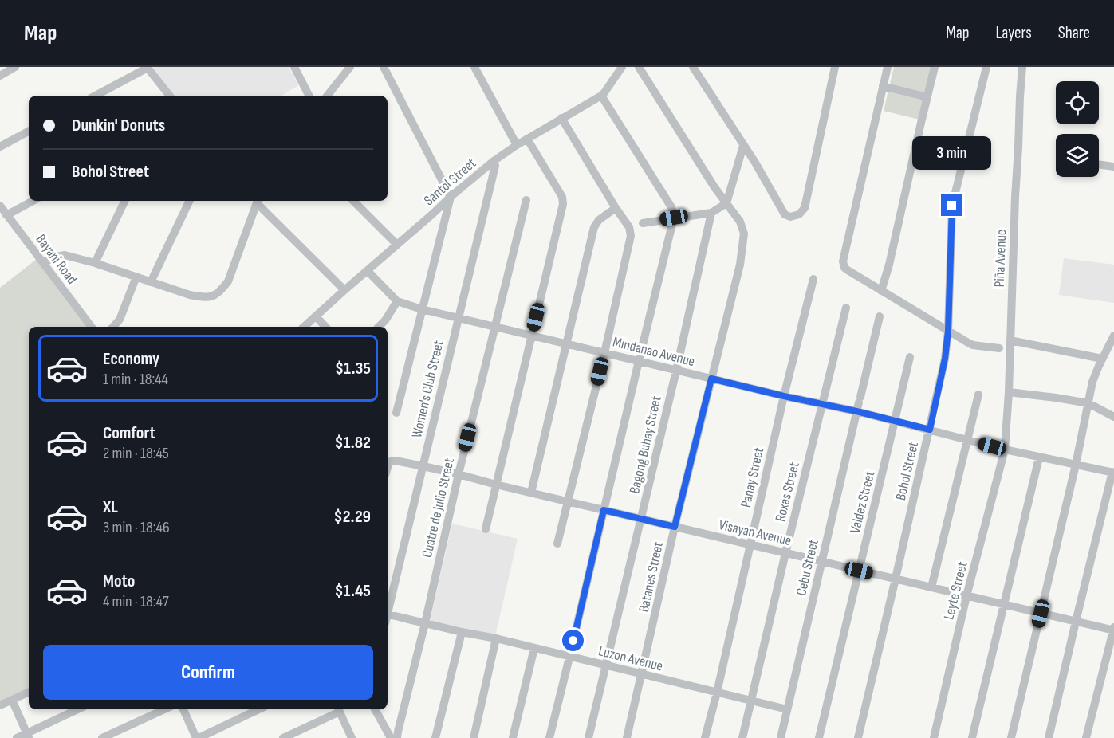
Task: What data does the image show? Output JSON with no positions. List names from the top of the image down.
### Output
{
  "streets": {
    "street": [
      "Santol Street",
      "Piña Avenue",
      "Bayani Road",
      "Mindanao Avenue",
      "Women's Club Street",
      "Bagong Buhay Street",
      "Bohol Street",
      "Panay Street",
      "Roxas Street",
      "Valdez Street",
      "Cuatre de Julio Street",
      "Visayan Avenue",
      "Cebu Street",
      "Batanes Street",
      "Leyte Street",
      "Luzon Avenue"
    ]
  },
  "crossings": [
    ["Santol Street", "Mindanao Avenue"],
    ["Santol Street", "Women's Club Street"],
    ["Piña Avenue", "Mindanao Avenue"],
    ["Piña Avenue", "Leyte Street"],
    ["Mindanao Avenue", "Women's Club Street"],
    ["Mindanao Avenue", "Bagong Buhay Street"],
    ["Mindanao Avenue", "Bohol Street"],
    ["Mindanao Avenue", "Panay Street"],
    ["Mindanao Avenue", "Roxas Street"],
    ["Mindanao Avenue", "Valdez Street"],
    ["Mindanao Avenue", "Cuatre de Julio Street"],
    ["Mindanao Avenue", "Cebu Street"],
    ["Mindanao Avenue", "Batanes Street"],
    ["Mindanao Avenue", "Leyte Street"],
    ["Women's Club Street", "Visayan Avenue"],
    ["Bagong Buhay Street", "Visayan Avenue"],
    ["Bagong Buhay Street", "Luzon Avenue"],
    ["Bohol Street", "Visayan Avenue"],
    ["Panay Street", "Visayan Avenue"],
    ["Panay Street", "Luzon Avenue"],
    ["Roxas Street", "Visayan Avenue"],
    ["Roxas Street", "Luzon Avenue"],
    ["Valdez Street", "Visayan Avenue"],
    ["Cuatre de Julio Street", "Visayan Avenue"],
    ["Cuatre de Julio Street", "Luzon Avenue"],
    ["Visayan Avenue", "Cebu Street"],
    ["Visayan Avenue", "Batanes Street"],
    ["Visayan Avenue", "Leyte Street"],
    ["Cebu Street", "Luzon Avenue"],
    ["Batanes Street", "Luzon Avenue"]
  ],
  "page": {
    "header": "Map",
    "nav": ["Map", "Layers", "Share"],
    "banner": ["Dunkin' Donuts", "Bohol Street"],
    "bubble": "3 min",
    "list": [
      {
        "name": "Economy",
        "note": "1 min · 18:44",
        "value": "$1.35"
      },
      {
        "name": "Comfort",
        "note": "2 min · 18:45",
        "value": "$1.82"
      },
      {
        "name": "XL",
        "note": "3 min · 18:46",
        "value": "$2.29"
      },
      {
        "name": "Moto",
        "note": "4 min · 18:47",
        "value": "$1.45"
      }
    ],
    "buttons": "Confirm"
  }
}
